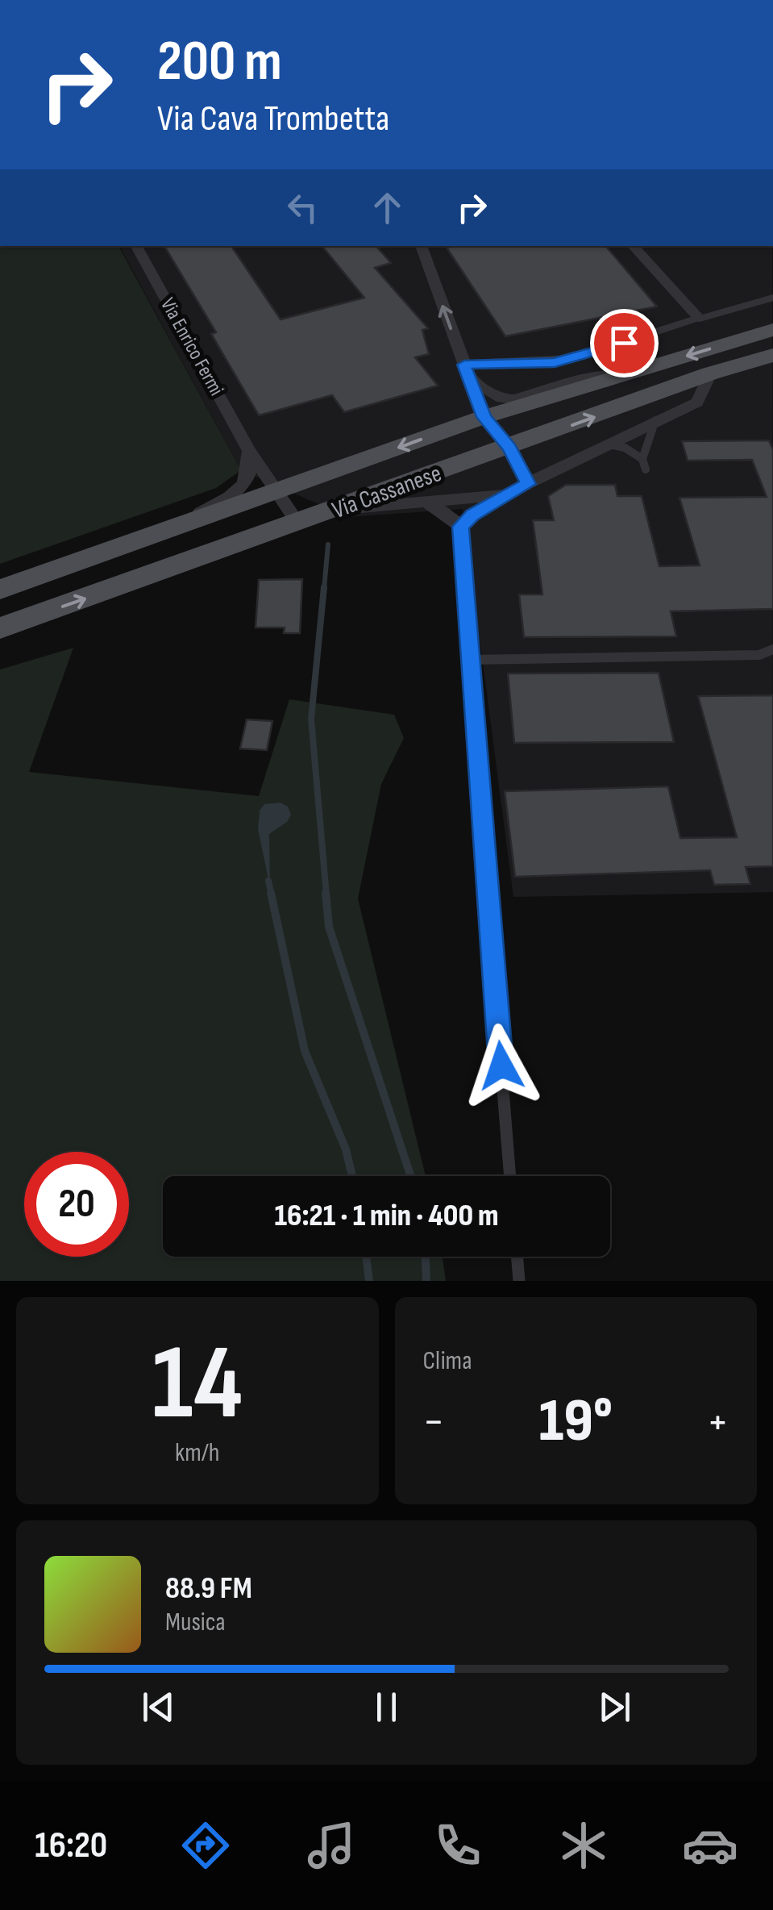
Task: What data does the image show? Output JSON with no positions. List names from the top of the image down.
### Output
{
  "streets": {
    "main road": ["Via Cassanese"],
    "street": ["Via Enrico Fermi"]
  },
  "crossings": [
    ["Via Enrico Fermi", "Via Cassanese"]
  ],
  "page": {
    "turn": ["200 m", "Via Cava Trombetta"],
    "limit": "20",
    "trip": "16:21 · 1 min · 400 m",
    "tile": [
      ["14", "km/h"],
      "Clima"
    ],
    "heat": ["−", "19°", "+"],
    "song": ["88.9 FM", "Musica"],
    "tabs": "16:20"
  }
}
